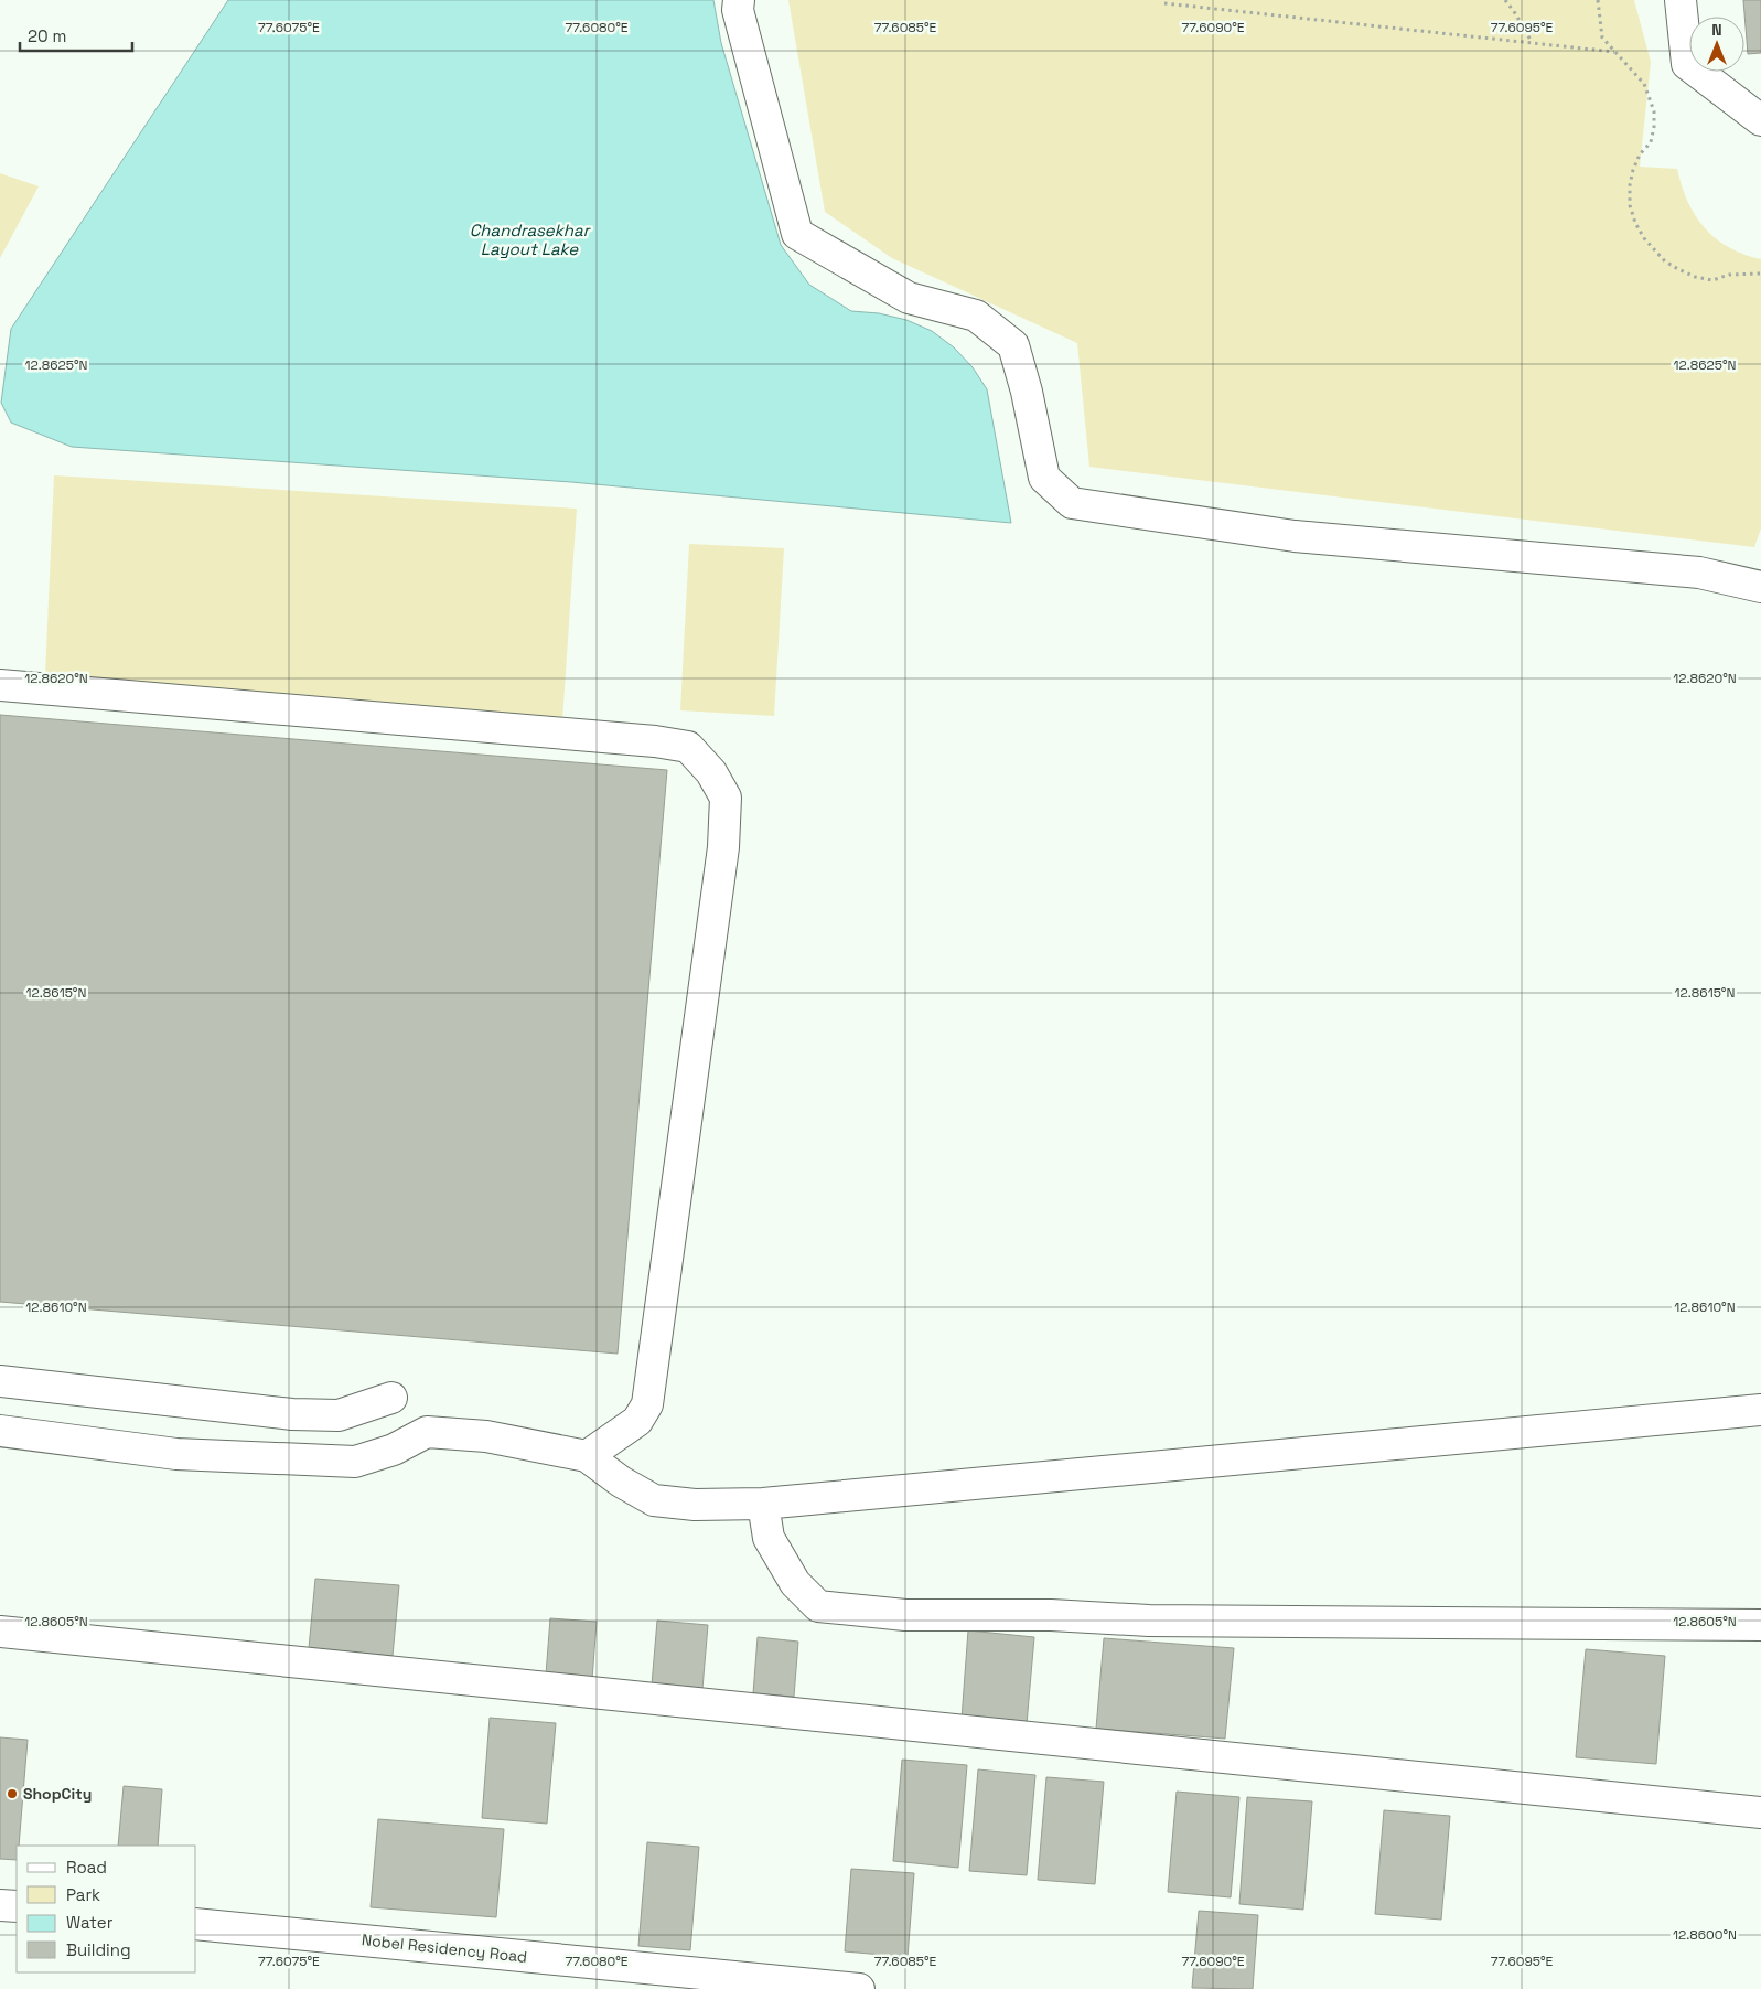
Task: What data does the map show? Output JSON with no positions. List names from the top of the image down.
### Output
{
  "streets": {
    "street": ["Nobel Residency Road"]
  },
  "water": ["Chandrasekhar Layout Lake"],
  "places": ["ShopCity"],
  "legend": [
    "Road",
    "Park",
    "Water",
    "Building"
  ],
  "scale_bar": "20 m",
  "north": "top",
  "coordinates": [
    "77.6075°E",
    "77.6080°E",
    "77.6085°E",
    "77.6090°E",
    "77.6095°E",
    "12.8625°N",
    "12.8620°N",
    "12.8615°N",
    "12.8610°N",
    "12.8605°N",
    "12.8600°N"
  ]
}
